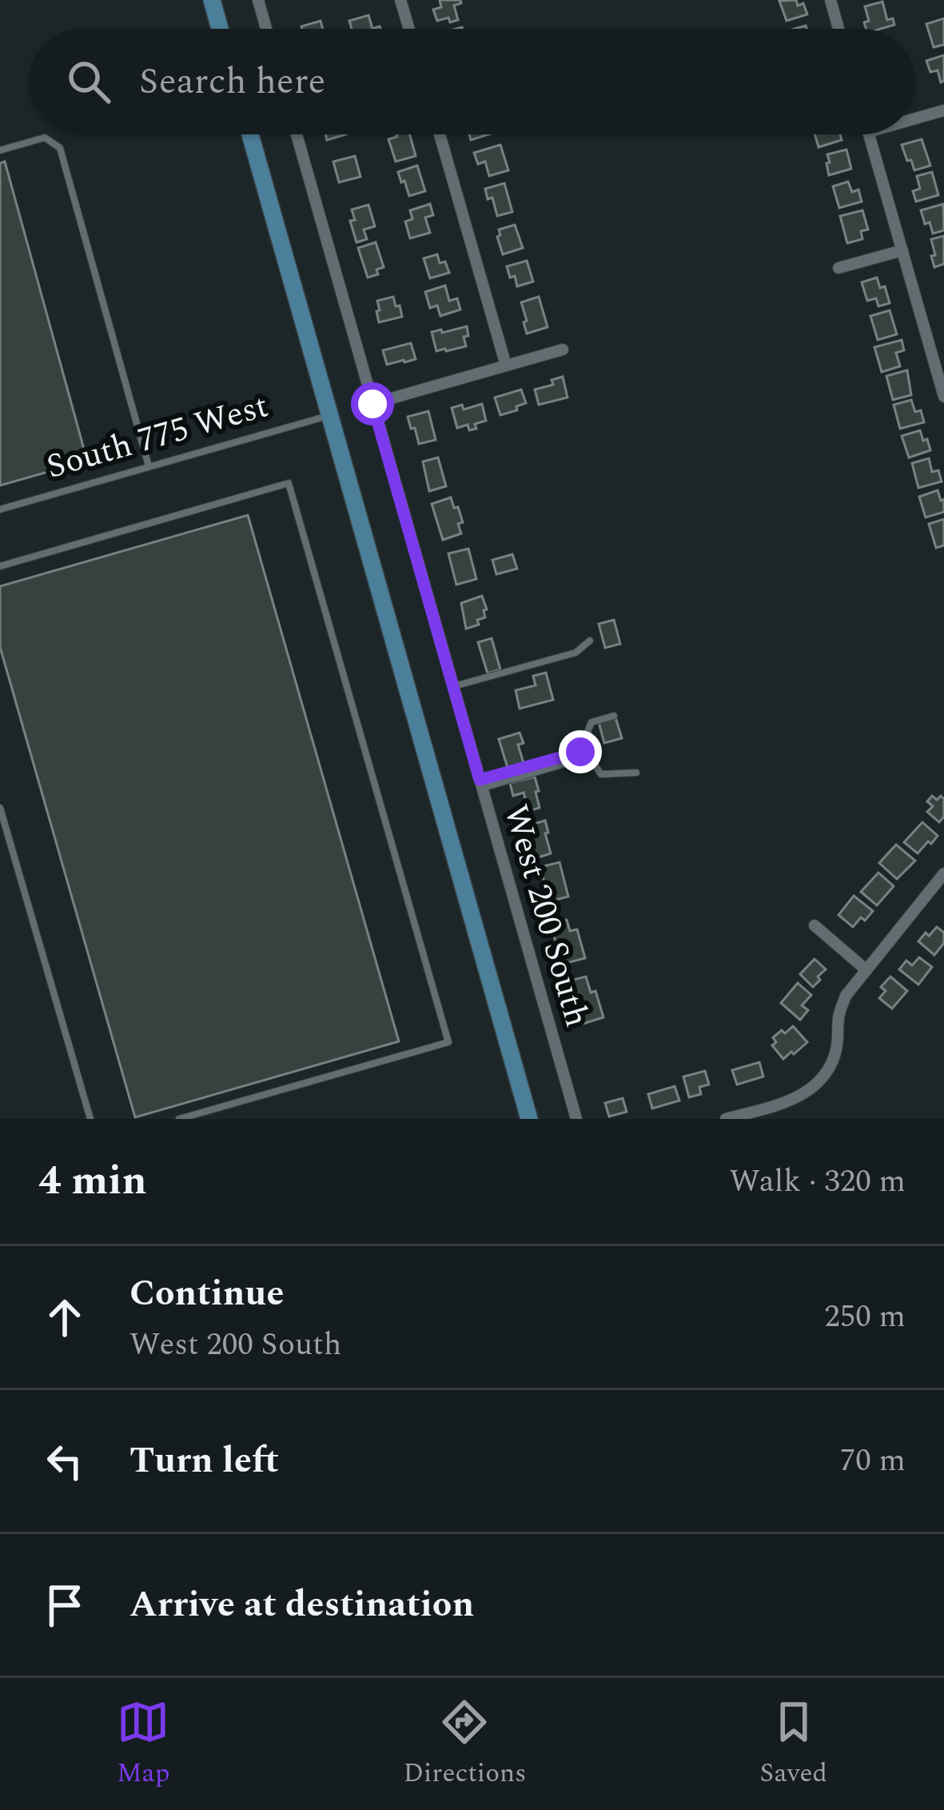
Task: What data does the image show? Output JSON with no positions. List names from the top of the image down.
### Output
{
  "streets": {
    "street": ["West 200 South"],
    "lane": ["South 775 West"]
  },
  "page": {
    "search": "Search here",
    "heading": ["4 min", "Walk · 320 m"],
    "list": [
      ["Continue", "West 200 South", "250 m"],
      ["Turn left", "70 m"],
      "Arrive at destination"
    ],
    "nav": ["Map", "Directions", "Saved"]
  }
}
